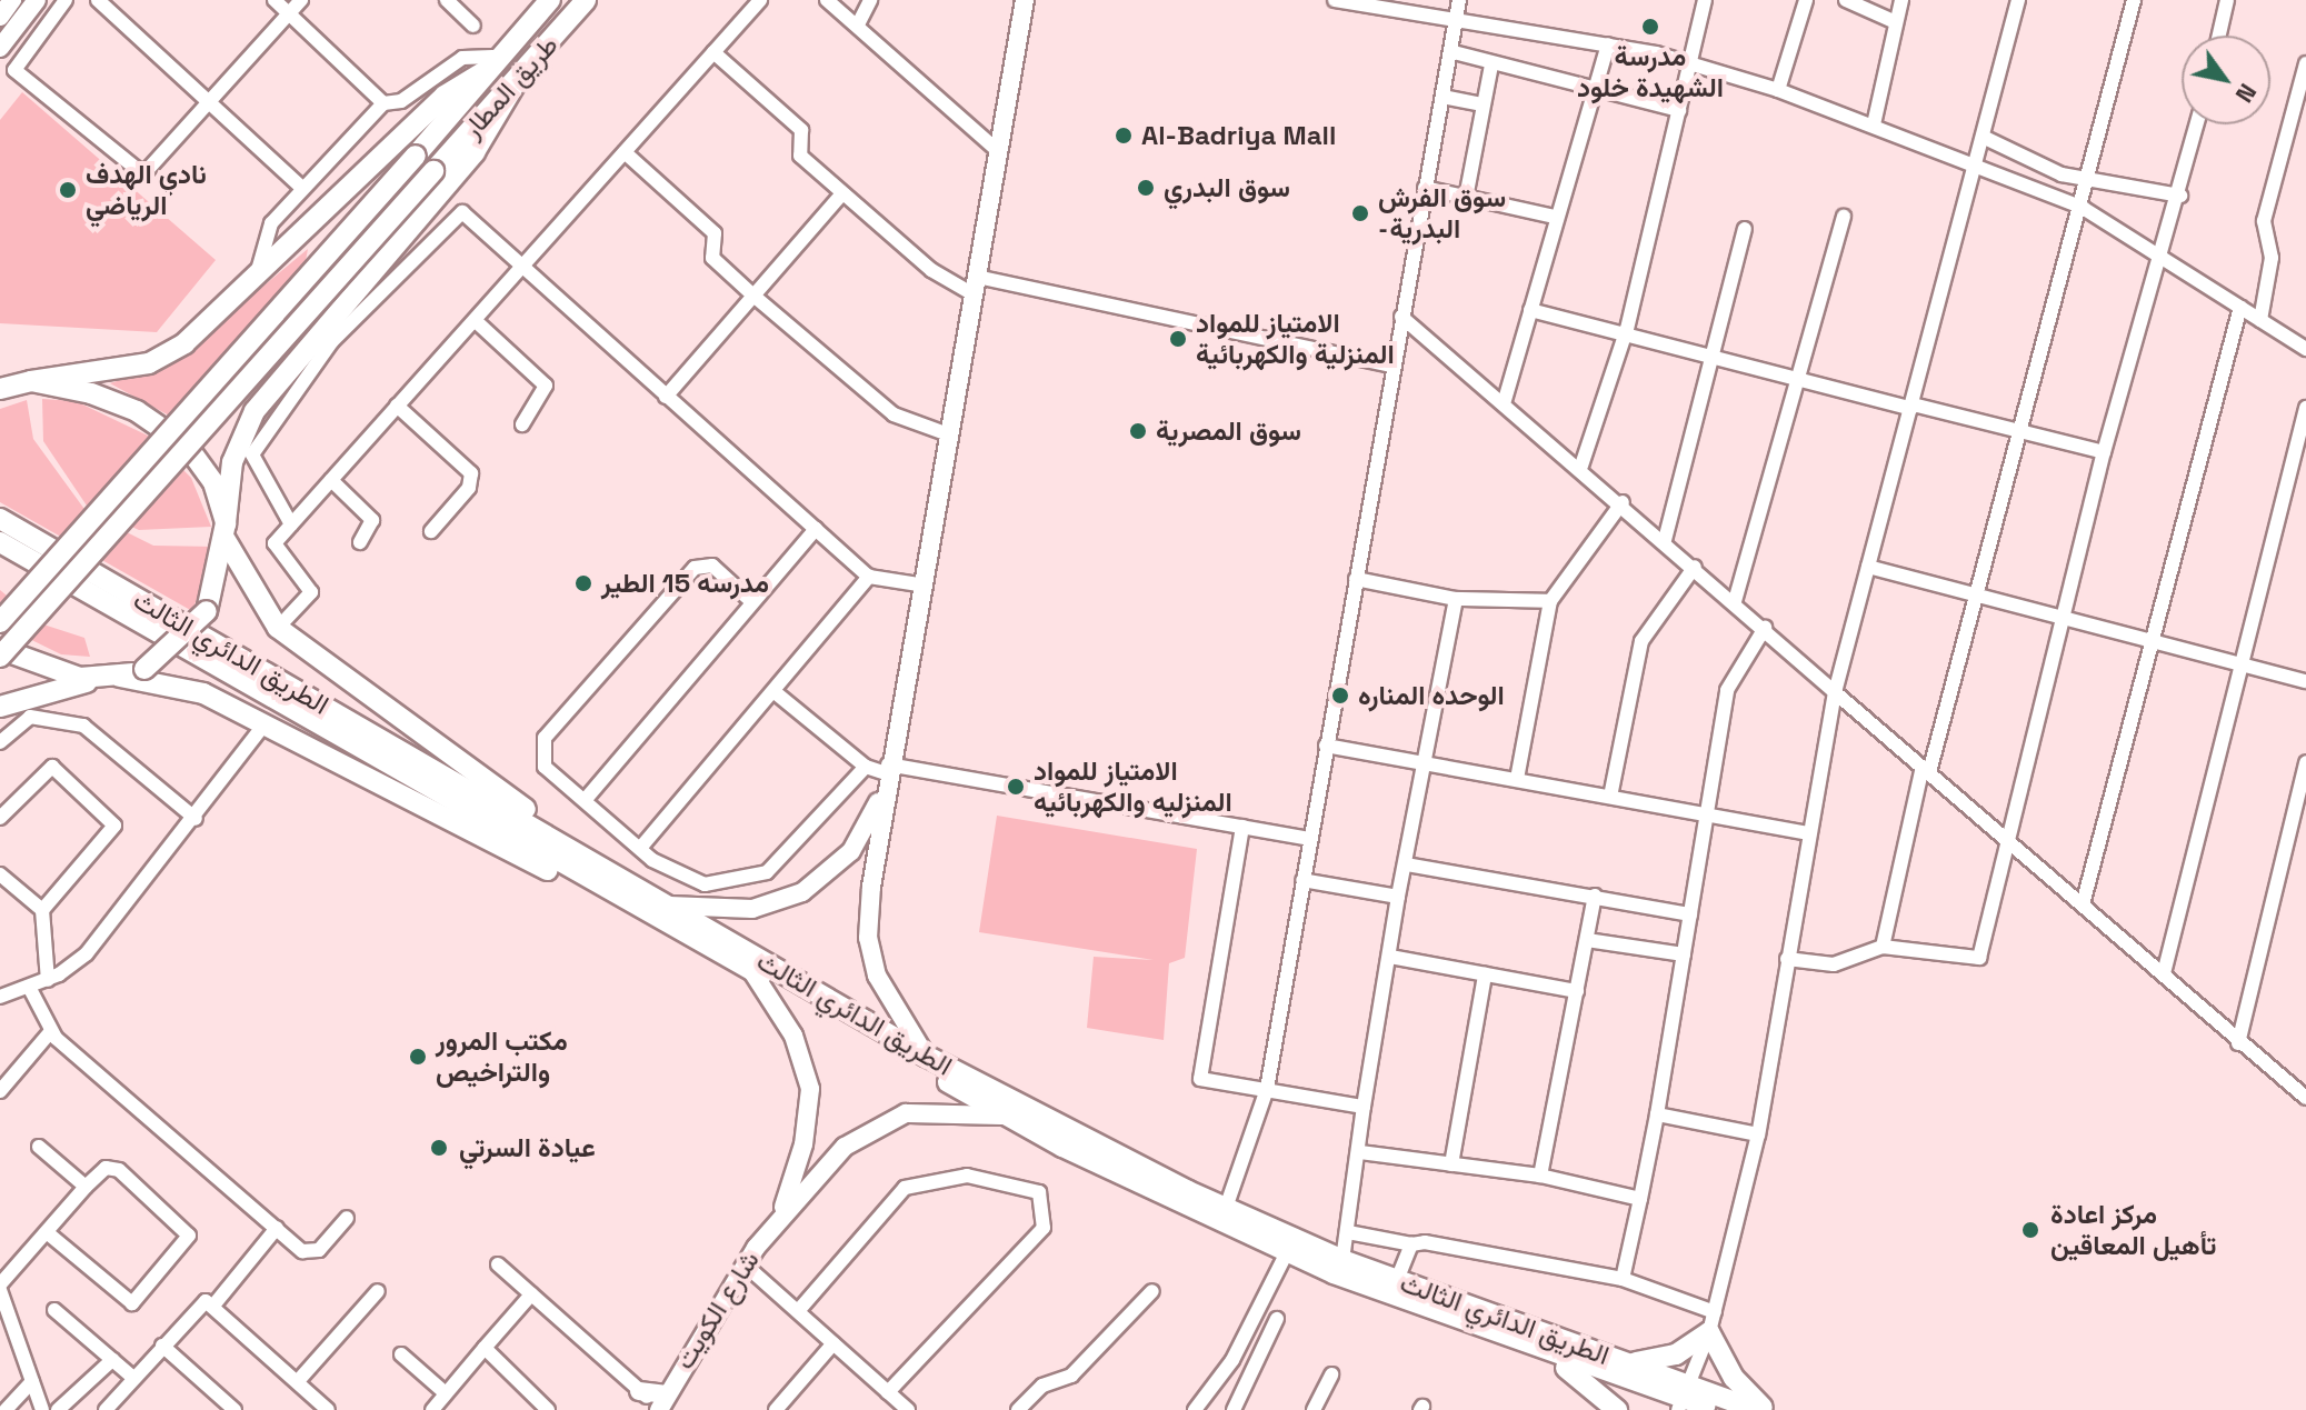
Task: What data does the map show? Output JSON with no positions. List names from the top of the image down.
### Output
{
  "streets": {
    "highway": ["طريق المطار", "الطريق الدائري الثالث"],
    "main road": ["شارع الكويت"]
  },
  "crossings": [
    ["الطريق الدائري الثالث", "شارع الكويت"]
  ],
  "places": [
    "مدرسة الشهيدة خلود",
    "Al-Badriya Mall",
    "سوق البدري",
    "نادي الهدف الرياضي",
    "سوق الفرش -البدرية",
    "الامتياز للمواد المنزلية والكهربائية",
    "سوق المصرية",
    "مدرسه 15 الطير",
    "الوحده المناره",
    "الامتياز للمواد المنزليه والكهربائيه",
    "مكتب المرور والتراخيص",
    "عيادة السرتي",
    "مركز اعادة تأهيل المعاقين"
  ],
  "north": "bottom right"
}
